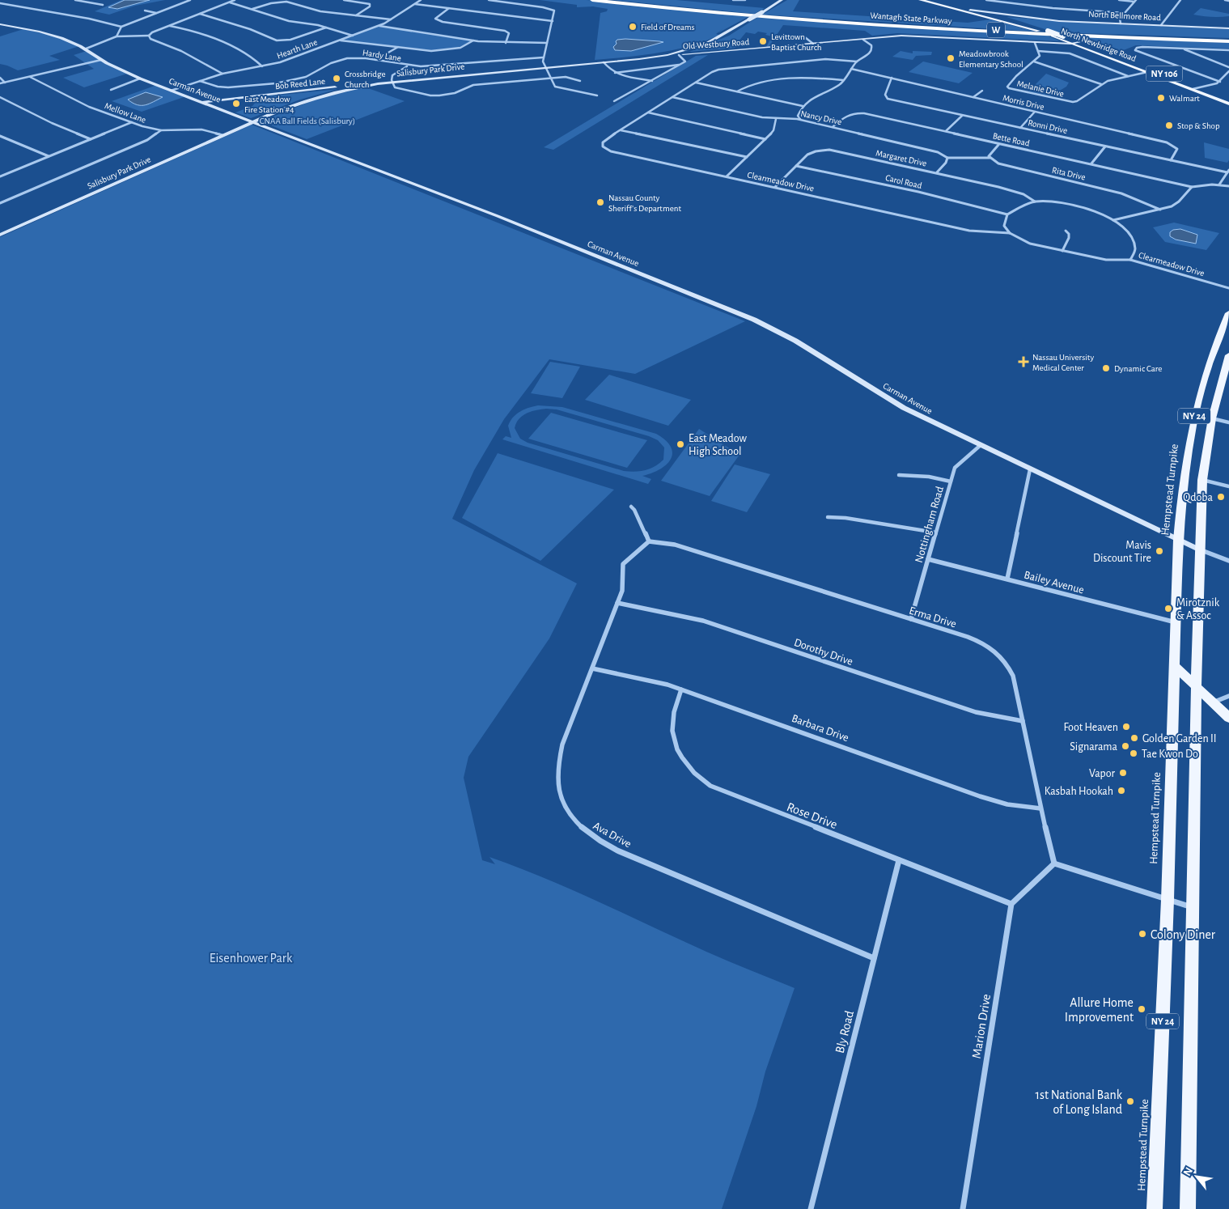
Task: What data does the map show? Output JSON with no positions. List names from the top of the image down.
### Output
{
  "streets": {
    "highway": ["Wantagh State Parkway", "W"],
    "main road": [
      "North Bellmore Road",
      "Old Westbury Road",
      "North Newbridge Road",
      "Salisbury Park Drive",
      "NY 106",
      "Bob Reed Lane",
      "Carman Avenue",
      "NY 24",
      "Hempstead Turnpike"
    ],
    "street": [
      "Hearth Lane",
      "Hardy Lane",
      "Melanie Drive",
      "Morris Drive",
      "Mellow Lane",
      "Nancy Drive",
      "Ronni Drive",
      "Bette Road",
      "Margaret Drive",
      "Rita Drive",
      "Clearmeadow Drive",
      "Carol Road",
      "Nottingham Road",
      "Bailey Avenue",
      "Erma Drive",
      "Dorothy Drive",
      "Barbara Drive",
      "Rose Drive",
      "Ava Drive",
      "Marion Drive",
      "Bly Road"
    ]
  },
  "crossings": [
    ["North Bellmore Road", "North Newbridge Road"],
    ["North Bellmore Road", "NY 106"],
    ["Old Westbury Road", "North Newbridge Road"],
    ["Old Westbury Road", "Salisbury Park Drive"],
    ["North Newbridge Road", "NY 106"],
    ["North Newbridge Road", "Melanie Drive"],
    ["Hearth Lane", "Hardy Lane"],
    ["Hearth Lane", "Carman Avenue"],
    ["Salisbury Park Drive", "Bob Reed Lane"],
    ["Salisbury Park Drive", "Carman Avenue"],
    ["Salisbury Park Drive", "Mellow Lane"],
    ["Bob Reed Lane", "Carman Avenue"],
    ["Carman Avenue", "NY 24"],
    ["Carman Avenue", "Hempstead Turnpike"],
    ["Carman Avenue", "Nottingham Road"],
    ["Morris Drive", "Ronni Drive"],
    ["Nancy Drive", "Bette Road"],
    ["Nancy Drive", "Clearmeadow Drive"],
    ["Margaret Drive", "Clearmeadow Drive"],
    ["Margaret Drive", "Carol Road"],
    ["Hempstead Turnpike", "Bailey Avenue"],
    ["Nottingham Road", "Bailey Avenue"],
    ["Nottingham Road", "Erma Drive"],
    ["Erma Drive", "Dorothy Drive"],
    ["Erma Drive", "Barbara Drive"],
    ["Erma Drive", "Ava Drive"],
    ["Dorothy Drive", "Ava Drive"],
    ["Barbara Drive", "Rose Drive"],
    ["Barbara Drive", "Ava Drive"],
    ["Rose Drive", "Marion Drive"],
    ["Rose Drive", "Bly Road"],
    ["Ava Drive", "Bly Road"]
  ],
  "parks": ["CNAA Ball Fields (Salisbury)", "Eisenhower Park"],
  "places": {
    "other": [
      "Field of Dreams",
      "Levittown Baptist Church",
      "Meadowbrook Elementary School",
      "Crossbridge Church",
      "Walmart",
      "East Meadow Fire Station #4",
      "Stop & Shop",
      "Nassau County Sheriff's Department",
      "Dynamic Care",
      "East Meadow High School",
      "Qdoba",
      "Mavis Discount Tire",
      "Mirotznik & Assoc",
      "Foot Heaven",
      "Golden Garden II",
      "Signarama",
      "Tae Kwon Do",
      "Vapor",
      "Kasbah Hookah",
      "Colony Diner",
      "Allure Home Improvement",
      "1st National Bank of Long Island"
    ],
    "health": ["Nassau University Medical Center"]
  },
  "north": "top left"
}
